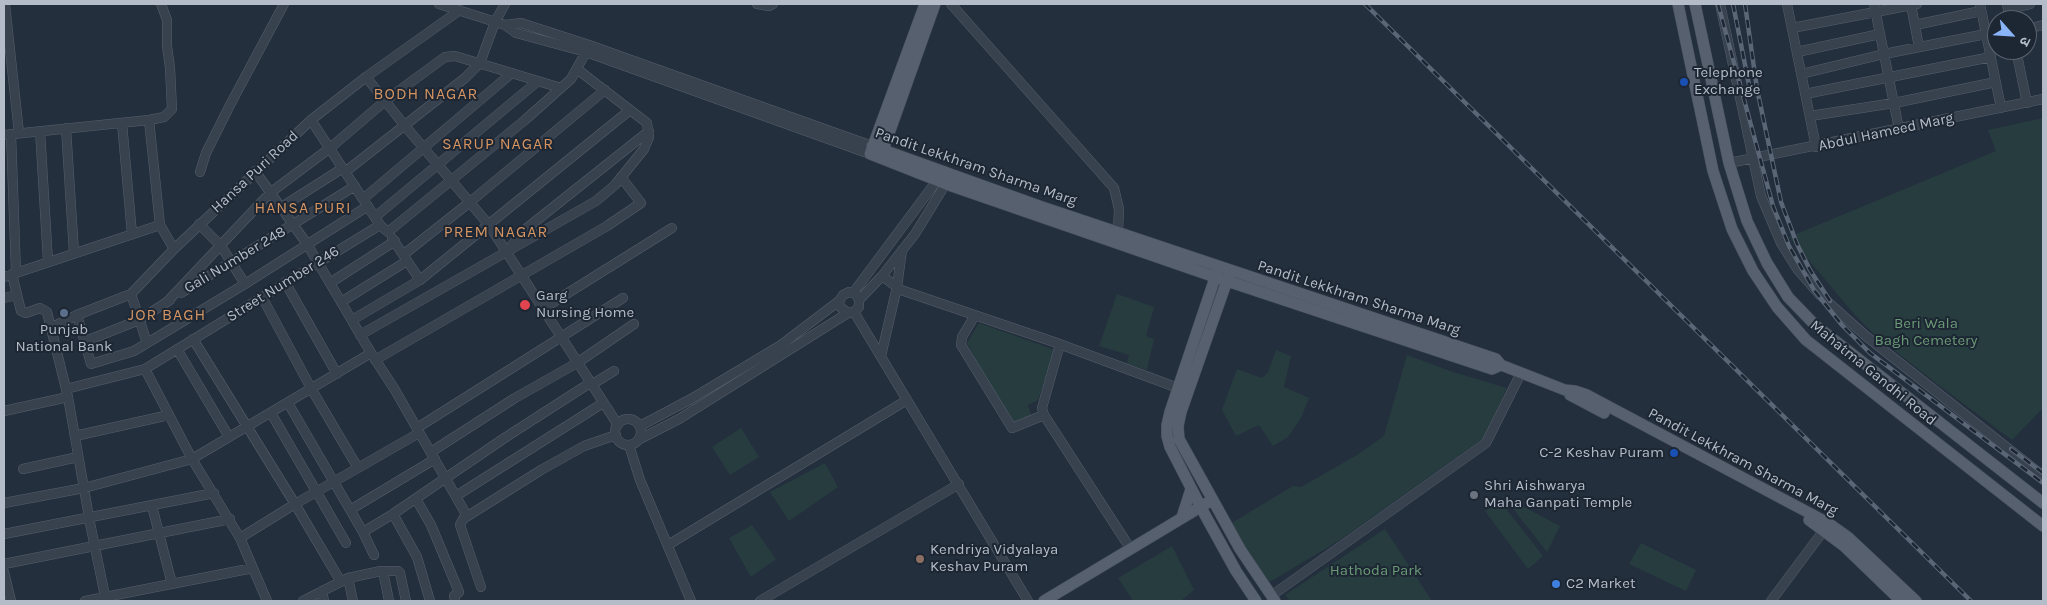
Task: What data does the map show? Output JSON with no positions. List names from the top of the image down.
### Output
{
  "streets": {
    "main road": ["Pandit Lekkhram Sharma Marg", "Mahatma Gandhi Road"],
    "street": [
      "Abdul Hameed Marg",
      "Hansa Puri Road",
      "Gali Number 248",
      "Street Number 246"
    ]
  },
  "crossings": [
    ["Abdul Hameed Marg", "Mahatma Gandhi Road"],
    ["Pandit Lekkhram Sharma Marg", "Hansa Puri Road"]
  ],
  "districts": [
    "BODH NAGAR",
    "SARUP NAGAR",
    "HANSA PURI",
    "PREM NAGAR",
    "JOR BAGH"
  ],
  "parks": ["Beri Wala Bagh Cemetery", "Hathoda Park"],
  "places": [
    "Telephone Exchange",
    "Garg Nursing Home",
    "Punjab National Bank",
    "C-2 Keshav Puram",
    "Shri Aishwarya Maha Ganpati Temple",
    "Kendriya Vidyalaya Keshav Puram",
    "C2 Market"
  ],
  "north": "bottom right"
}
